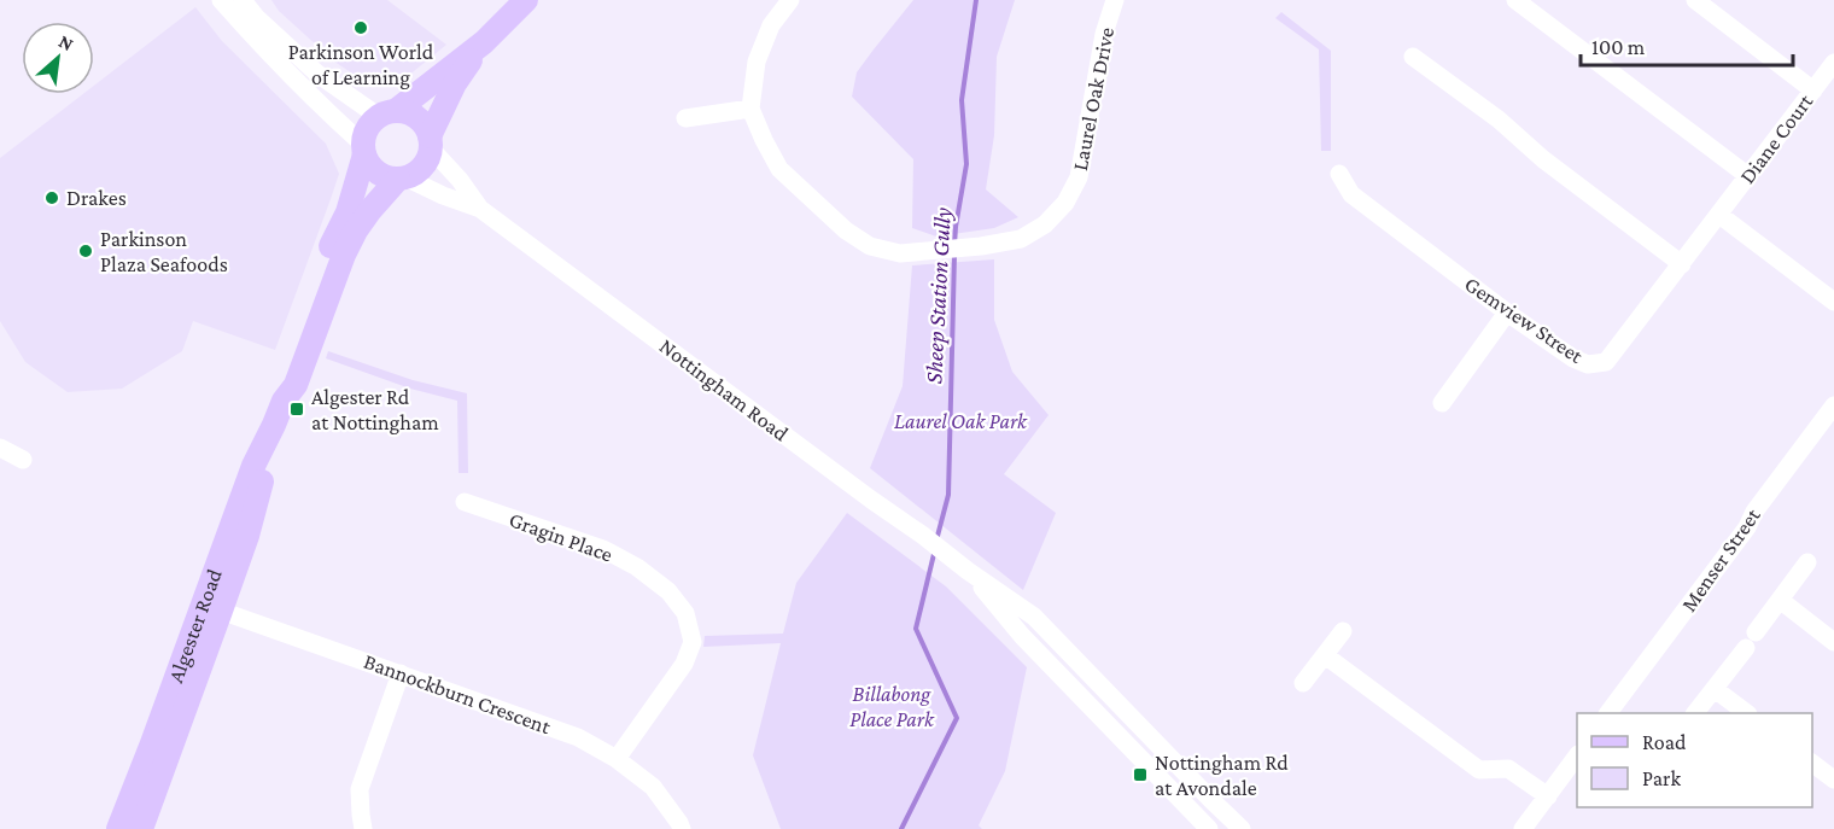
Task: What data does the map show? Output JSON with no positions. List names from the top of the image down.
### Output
{
  "streets": {
    "main road": ["Algester Road"],
    "street": [
      "Laurel Oak Drive",
      "Diane Court",
      "Gemview Street",
      "Nottingham Road",
      "Gragin Place",
      "Menser Street",
      "Bannockburn Crescent"
    ]
  },
  "crossings": [
    ["Diane Court", "Gemview Street"],
    ["Nottingham Road", "Algester Road"],
    ["Gragin Place", "Bannockburn Crescent"],
    ["Algester Road", "Bannockburn Crescent"]
  ],
  "water": ["Sheep Station Gully"],
  "parks": ["Laurel Oak Park", "Billabong Place Park"],
  "places": {
    "other": ["Parkinson World of Learning", "Drakes", "Parkinson Plaza Seafoods"],
    "transit": ["Algester Rd at Nottingham", "Nottingham Rd at Avondale"]
  },
  "legend": ["Road", "Park"],
  "scale_bar": "100 m",
  "north": "top right"
}
